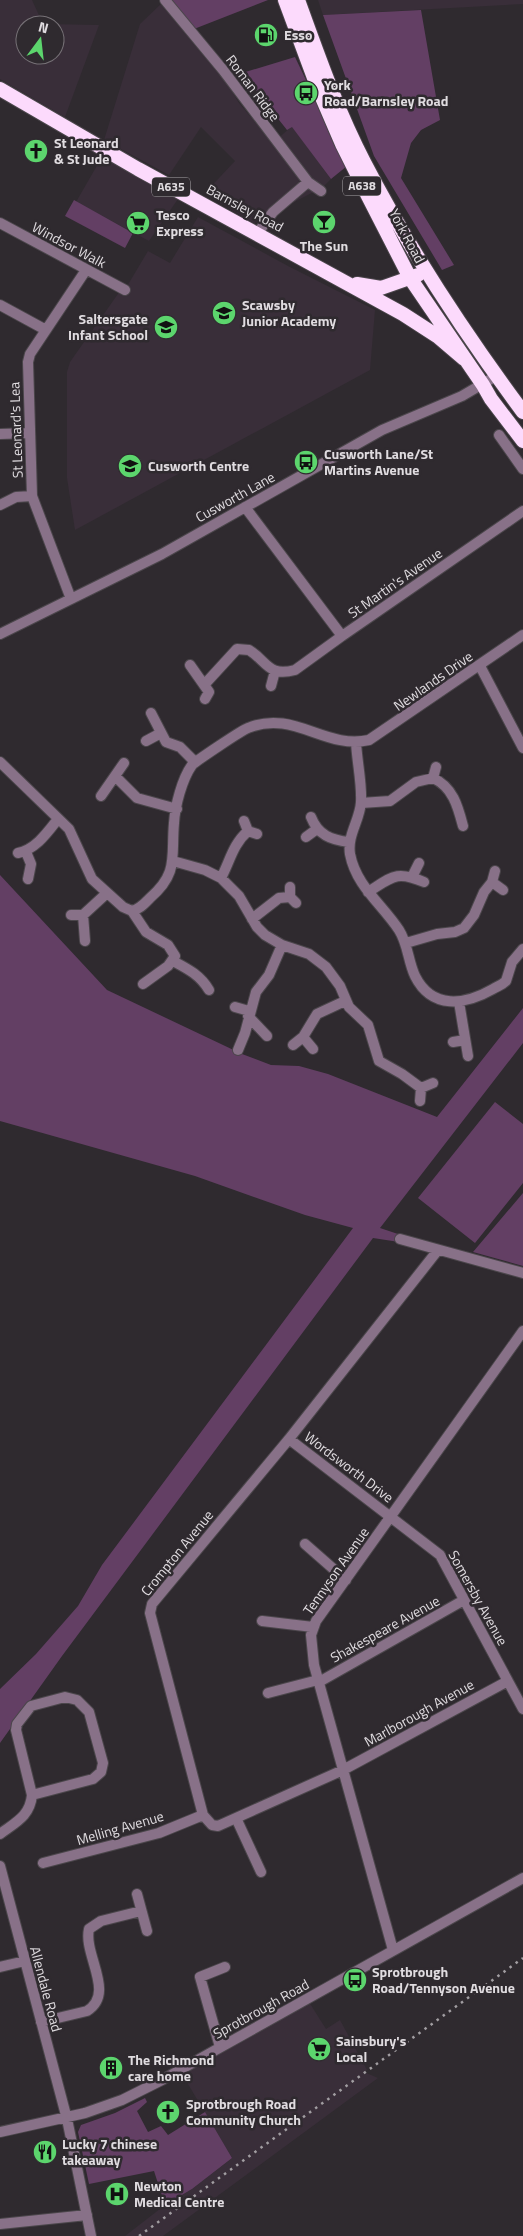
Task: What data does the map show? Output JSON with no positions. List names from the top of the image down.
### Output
{
  "streets": {
    "highway": [
      "A638",
      "A635",
      "Barnsley Road",
      "York Road"
    ],
    "street": [
      "Roman Ridge",
      "Windsor Walk",
      "St Leonard's Lea",
      "Cusworth Lane",
      "St Martin's Avenue",
      "Newlands Drive",
      "Wordsworth Drive",
      "Crompton Avenue",
      "Tennyson Avenue",
      "Somersby Avenue",
      "Shakespeare Avenue",
      "Marlborough Avenue",
      "Melling Avenue",
      "Allendale Road",
      "Sprotbrough Road"
    ]
  },
  "crossings": [
    ["A635", "Barnsley Road"],
    ["A635", "York Road"],
    ["York Road", "Cusworth Lane"],
    ["Windsor Walk", "St Leonard's Lea"],
    ["St Leonard's Lea", "Cusworth Lane"],
    ["Cusworth Lane", "St Martin's Avenue"],
    ["Wordsworth Drive", "Crompton Avenue"],
    ["Wordsworth Drive", "Tennyson Avenue"],
    ["Wordsworth Drive", "Somersby Avenue"],
    ["Crompton Avenue", "Melling Avenue"],
    ["Tennyson Avenue", "Somersby Avenue"],
    ["Tennyson Avenue", "Shakespeare Avenue"],
    ["Tennyson Avenue", "Marlborough Avenue"],
    ["Tennyson Avenue", "Sprotbrough Road"],
    ["Somersby Avenue", "Shakespeare Avenue"],
    ["Somersby Avenue", "Marlborough Avenue"],
    ["Allendale Road", "Sprotbrough Road"]
  ],
  "places": {
    "fuel station": ["Esso"],
    "bus stop": ["York Road/Barnsley Road", "Cusworth Lane/St Martins Avenue", "Sprotbrough Road/Tennyson Avenue"],
    "church": ["St Leonard & St Jude", "Sprotbrough Road Community Church"],
    "bar": ["The Sun"],
    "supermarket": ["Tesco Express", "Sainsbury's Local"],
    "school or university": ["Scawsby Junior Academy", "Saltersgate Infant School", "Cusworth Centre"],
    "building": ["The Richmond care home"],
    "restaurant": ["Lucky 7 chinese takeaway"],
    "hospital": ["Newton Medical Centre"]
  },
  "north": "top"
}
